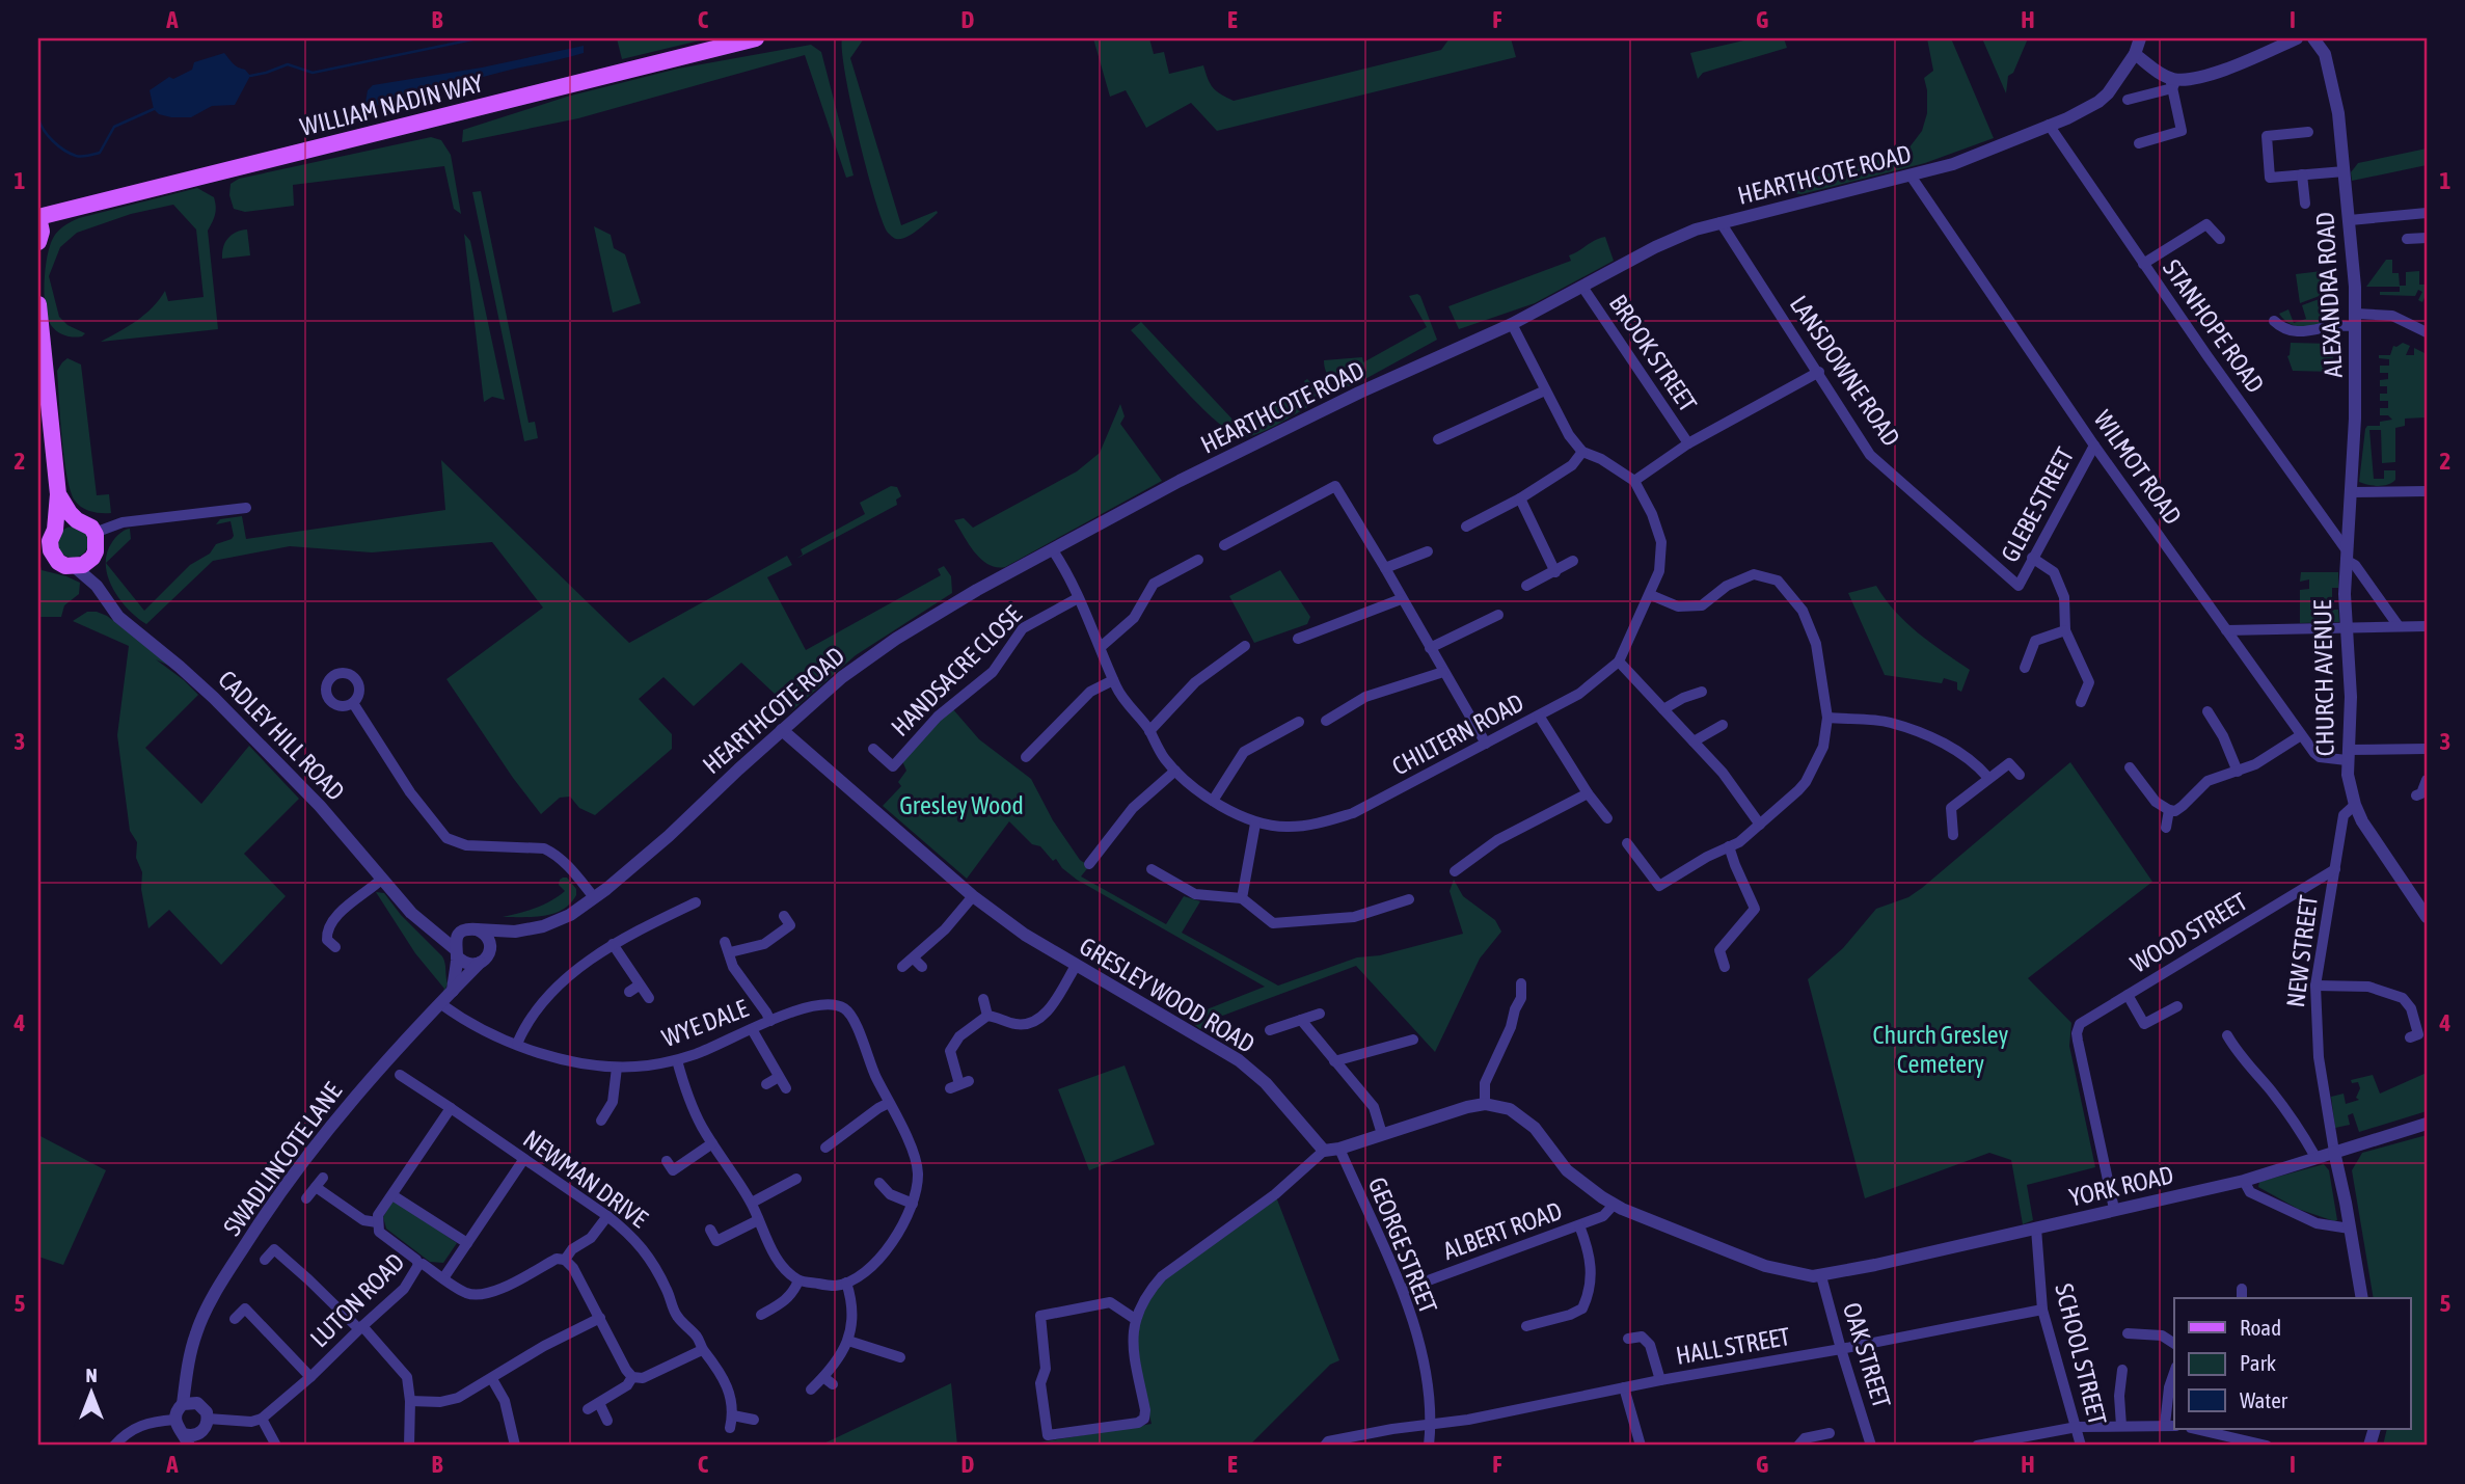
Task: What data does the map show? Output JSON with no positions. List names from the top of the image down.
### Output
{
  "streets": {
    "main road": ["WILLIAM NADIN WAY"],
    "street": [
      "HEARTHCOTE ROAD",
      "ALEXANDRA ROAD",
      "STANHOPE ROAD",
      "BROOK STREET",
      "LANSDOWNE ROAD",
      "WILMOT ROAD",
      "GLEBE STREET",
      "HANDSACRE CLOSE",
      "CHURCH AVENUE",
      "CHILTERN ROAD",
      "CADLEY HILL ROAD",
      "WOOD STREET",
      "NEW STREET",
      "GRESLEY WOOD ROAD",
      "WYE DALE",
      "SWADLINCOTE LANE",
      "NEWMAN DRIVE",
      "YORK ROAD",
      "ALBERT ROAD",
      "GEORGE STREET",
      "LUTON ROAD",
      "HALL STREET",
      "SCHOOL STREET",
      "OAK STREET"
    ]
  },
  "crossings": [
    ["HEARTHCOTE ROAD", "STANHOPE ROAD"],
    ["HEARTHCOTE ROAD", "BROOK STREET"],
    ["HEARTHCOTE ROAD", "LANSDOWNE ROAD"],
    ["HEARTHCOTE ROAD", "WILMOT ROAD"],
    ["HEARTHCOTE ROAD", "CHILTERN ROAD"],
    ["HEARTHCOTE ROAD", "CADLEY HILL ROAD"],
    ["HEARTHCOTE ROAD", "GRESLEY WOOD ROAD"],
    ["HEARTHCOTE ROAD", "SWADLINCOTE LANE"],
    ["ALEXANDRA ROAD", "STANHOPE ROAD"],
    ["ALEXANDRA ROAD", "CHURCH AVENUE"],
    ["STANHOPE ROAD", "CHURCH AVENUE"],
    ["BROOK STREET", "LANSDOWNE ROAD"],
    ["BROOK STREET", "CHILTERN ROAD"],
    ["LANSDOWNE ROAD", "GLEBE STREET"],
    ["WILMOT ROAD", "GLEBE STREET"],
    ["WILMOT ROAD", "CHURCH AVENUE"],
    ["HANDSACRE CLOSE", "CHILTERN ROAD"],
    ["CHURCH AVENUE", "NEW STREET"],
    ["CADLEY HILL ROAD", "SWADLINCOTE LANE"],
    ["WOOD STREET", "NEW STREET"],
    ["WOOD STREET", "YORK ROAD"],
    ["NEW STREET", "YORK ROAD"],
    ["WYE DALE", "SWADLINCOTE LANE"],
    ["NEWMAN DRIVE", "LUTON ROAD"],
    ["YORK ROAD", "SCHOOL STREET"],
    ["YORK ROAD", "OAK STREET"],
    ["ALBERT ROAD", "GEORGE STREET"],
    ["GEORGE STREET", "HALL STREET"],
    ["HALL STREET", "SCHOOL STREET"],
    ["HALL STREET", "OAK STREET"]
  ],
  "parks": ["Gresley Wood", "Church Gresley Cemetery"],
  "legend": ["Road", "Park", "Water"],
  "north": "top",
  "grid": {
    "columns": [
      "A",
      "B",
      "C",
      "D",
      "E",
      "F",
      "G",
      "H",
      "I"
    ],
    "rows": [
      "1",
      "2",
      "3",
      "4",
      "5"
    ]
  }
}
